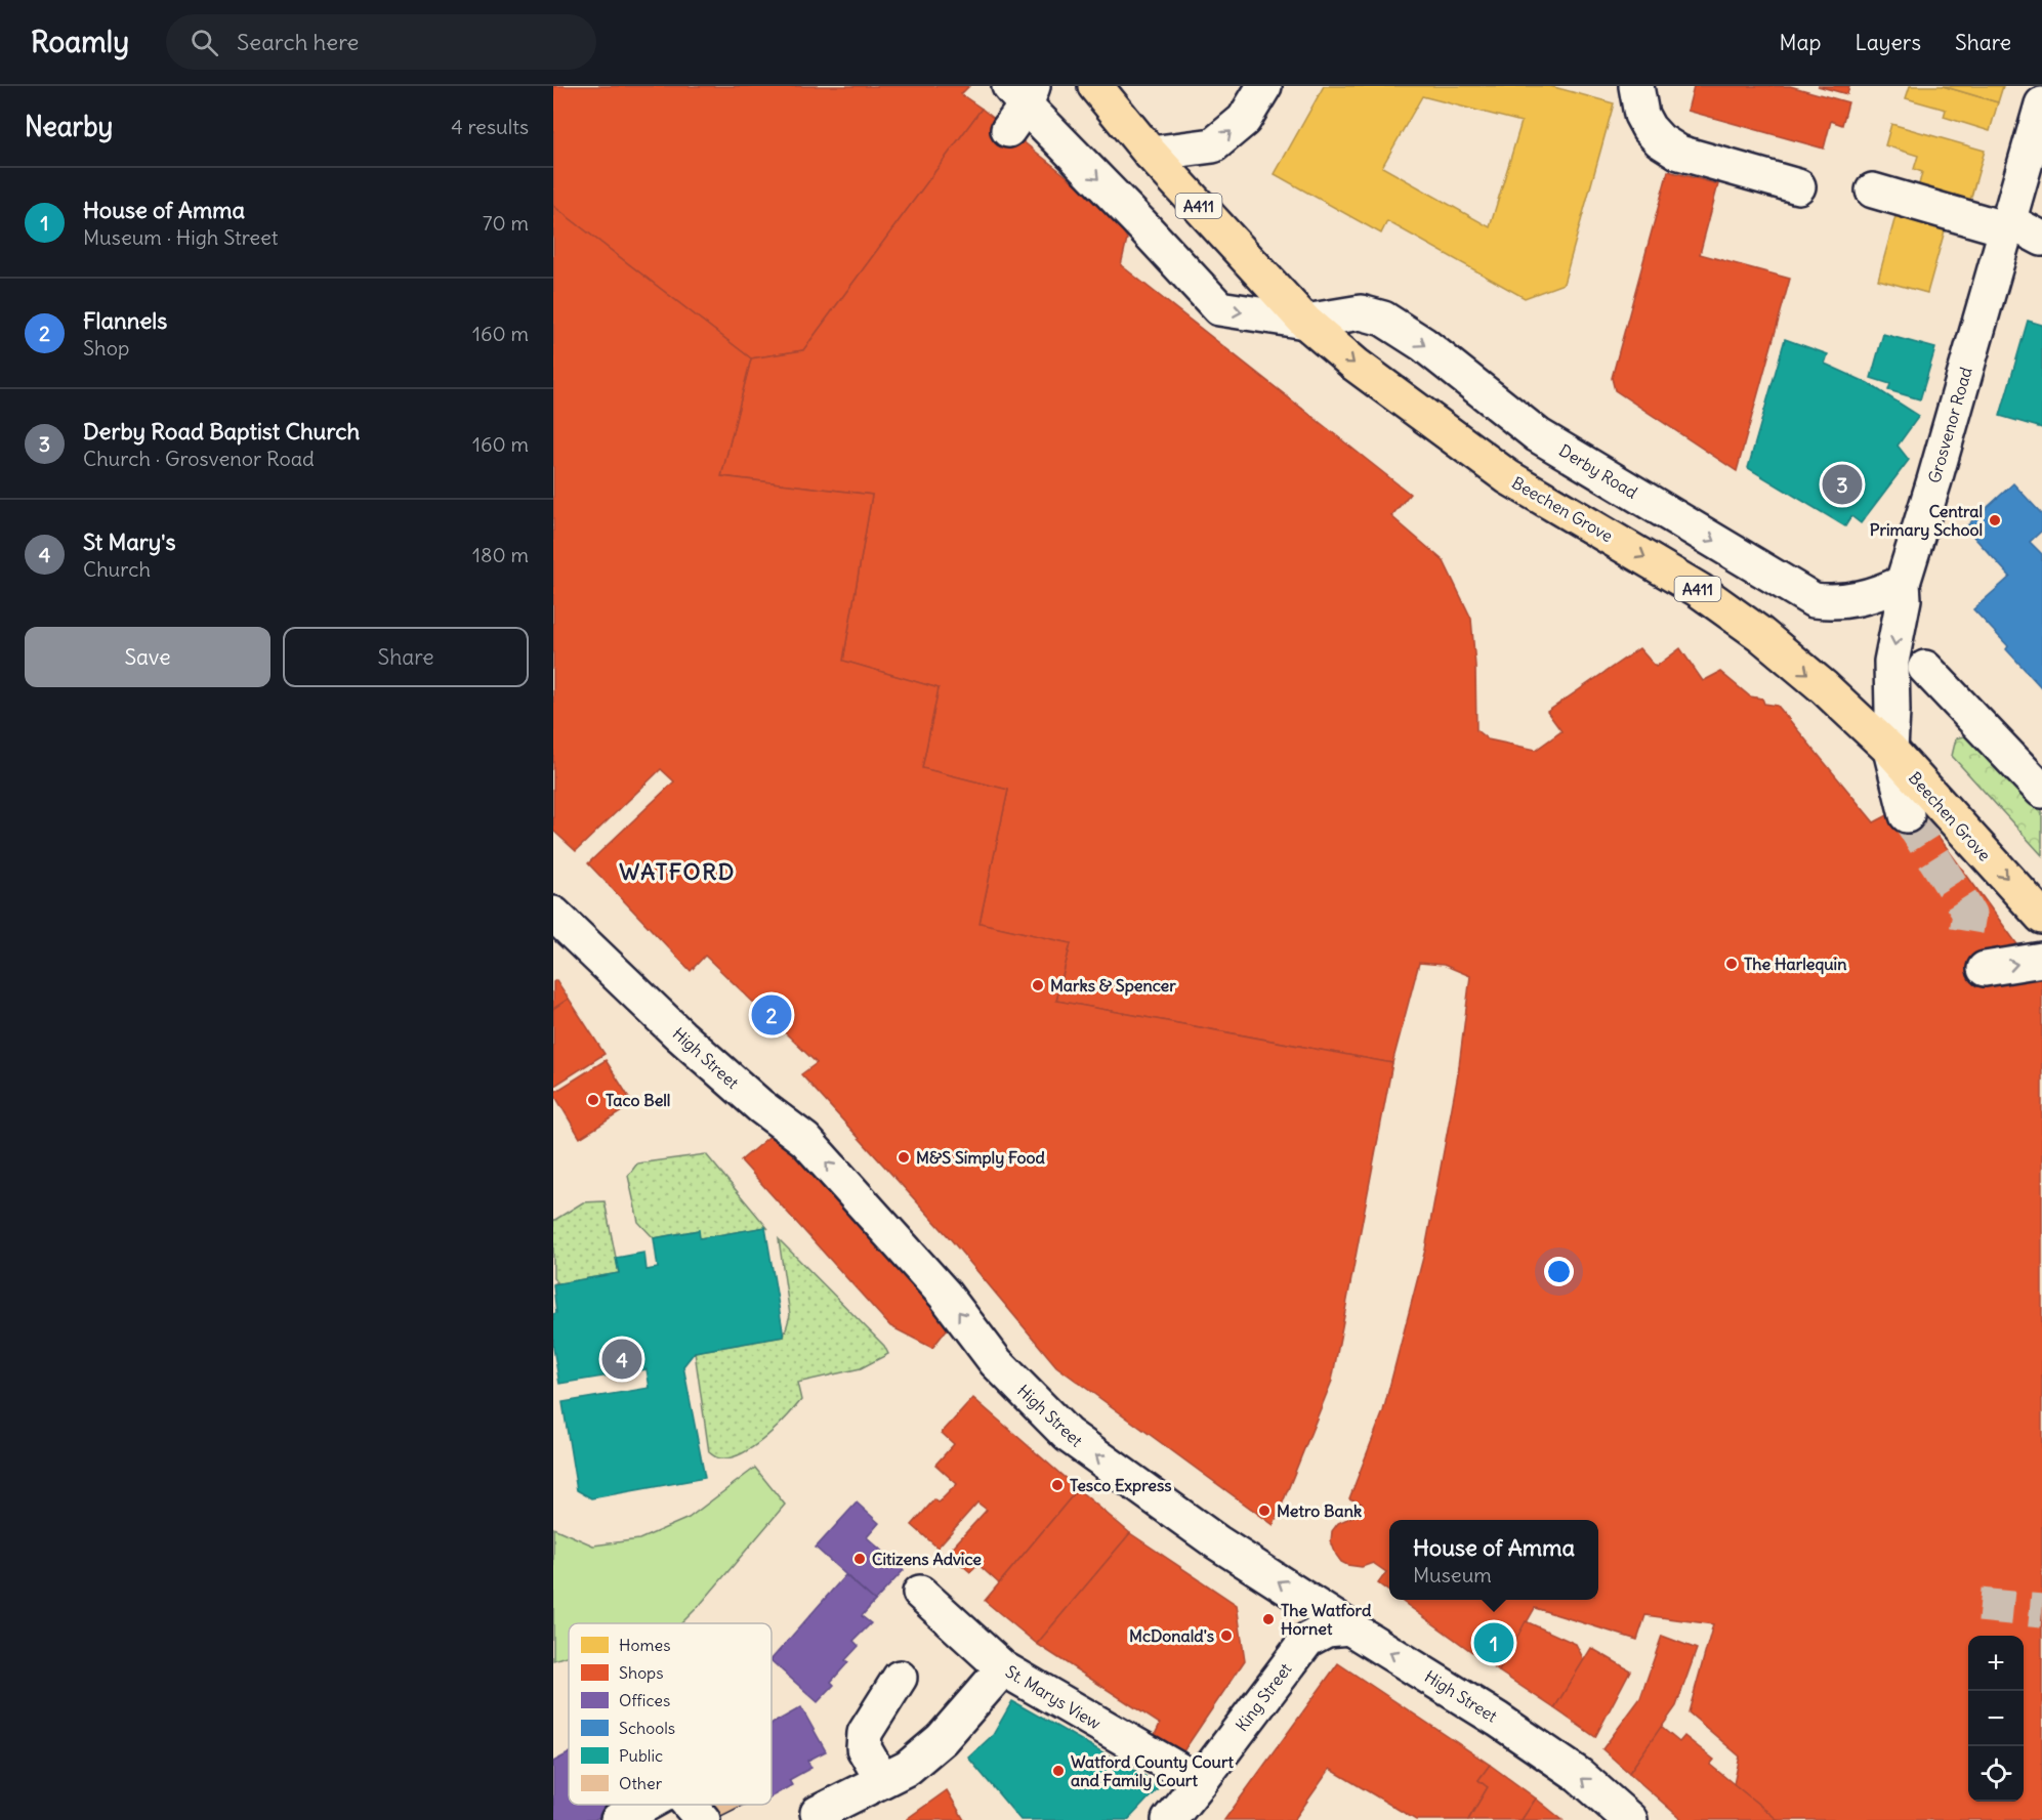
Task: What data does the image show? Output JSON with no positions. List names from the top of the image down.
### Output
{
  "streets": {
    "main road": ["A411", "Beechen Grove"],
    "street": [
      "Grosvenor Road",
      "Derby Road",
      "High Street",
      "St. Marys View",
      "King Street"
    ]
  },
  "crossings": [
    ["Grosvenor Road", "Derby Road"],
    ["Grosvenor Road", "Beechen Grove"],
    ["Derby Road", "Beechen Grove"],
    ["High Street", "King Street"],
    ["St. Marys View", "King Street"]
  ],
  "one_way": ["Derby Road", "Beechen Grove", "High Street"],
  "districts": ["WATFORD"],
  "places": [
    "Central Primary School",
    "The Harlequin",
    "Marks & Spencer",
    "Taco Bell",
    "M&S Simply Food",
    "Tesco Express",
    "Metro Bank",
    "Citizens Advice",
    "The Watford Hornet",
    "McDonald's",
    "Watford County Court and Family Court"
  ],
  "legend": [
    "Homes",
    "Shops",
    "Offices",
    "Schools",
    "Public",
    "Other"
  ],
  "page": {
    "header": "Roamly",
    "search": "Search here",
    "nav": ["Map", "Layers", "Share"],
    "heading": ["Nearby", "4 results"],
    "list": [
      {
        "mark": "1",
        "name": "House of Amma",
        "note": "Museum · High Street",
        "value": "70 m"
      },
      {
        "mark": "2",
        "name": "Flannels",
        "note": "Shop",
        "value": "160 m"
      },
      {
        "mark": "3",
        "name": "Derby Road Baptist Church",
        "note": "Church · Grosvenor Road",
        "value": "160 m"
      },
      {
        "mark": "4",
        "name": "St Mary's",
        "note": "Church",
        "value": "180 m"
      }
    ],
    "pins": [
      "3",
      "2",
      "4",
      "1"
    ],
    "buttons": ["Save", "Share"],
    "popup": ["House of Amma", "Museum"],
    "map_buttons": ["+", "−"]
  }
}
